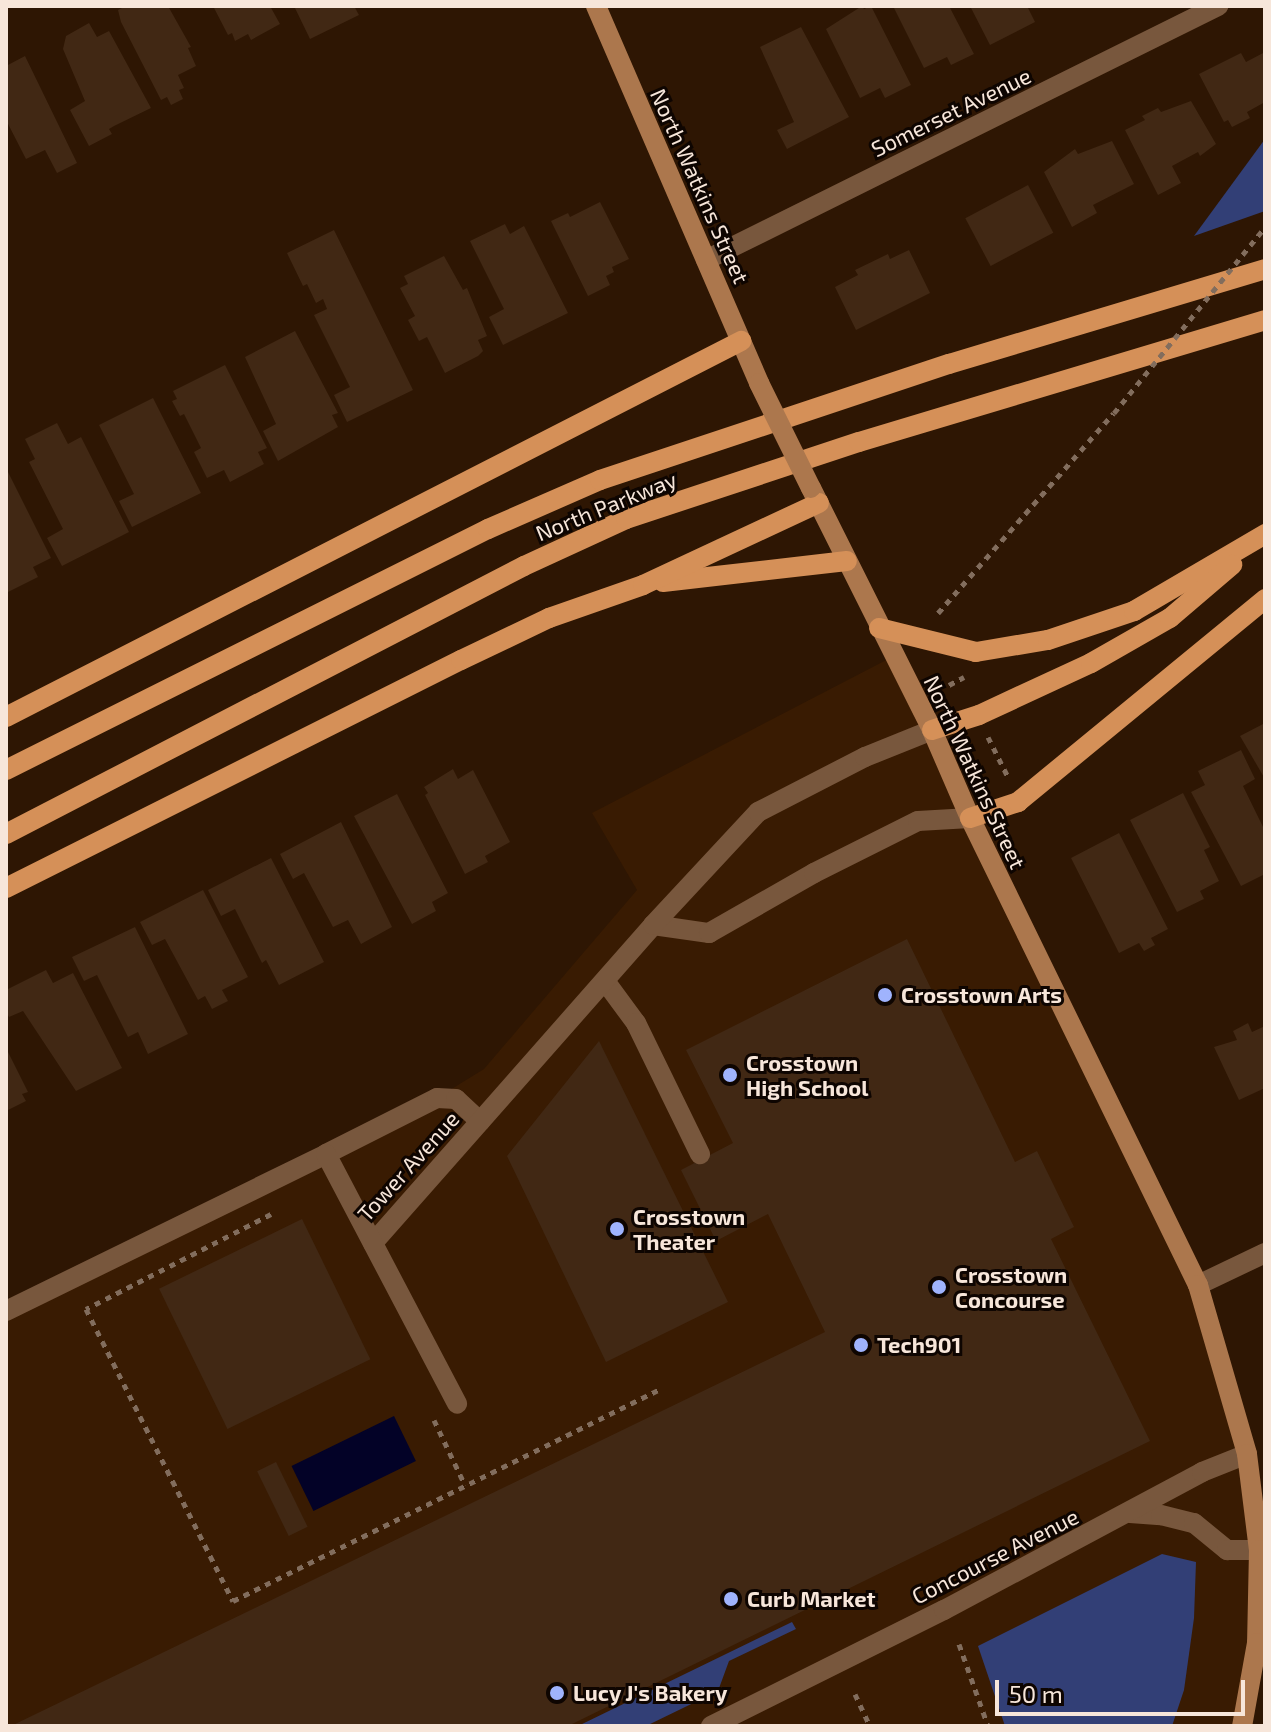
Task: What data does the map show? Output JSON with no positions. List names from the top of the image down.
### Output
{
  "streets": {
    "main road": ["North Watkins Street", "North Parkway"],
    "street": ["Somerset Avenue", "Tower Avenue", "Concourse Avenue"]
  },
  "crossings": [
    ["Somerset Avenue", "North Watkins Street"],
    ["North Watkins Street", "Tower Avenue"],
    ["North Watkins Street", "Concourse Avenue"]
  ],
  "places": [
    "Crosstown Arts",
    "Crosstown High School",
    "Crosstown Theater",
    "Crosstown Concourse",
    "Tech901",
    "Curb Market",
    "Lucy J's Bakery"
  ],
  "scale_bar": "50 m"
}
